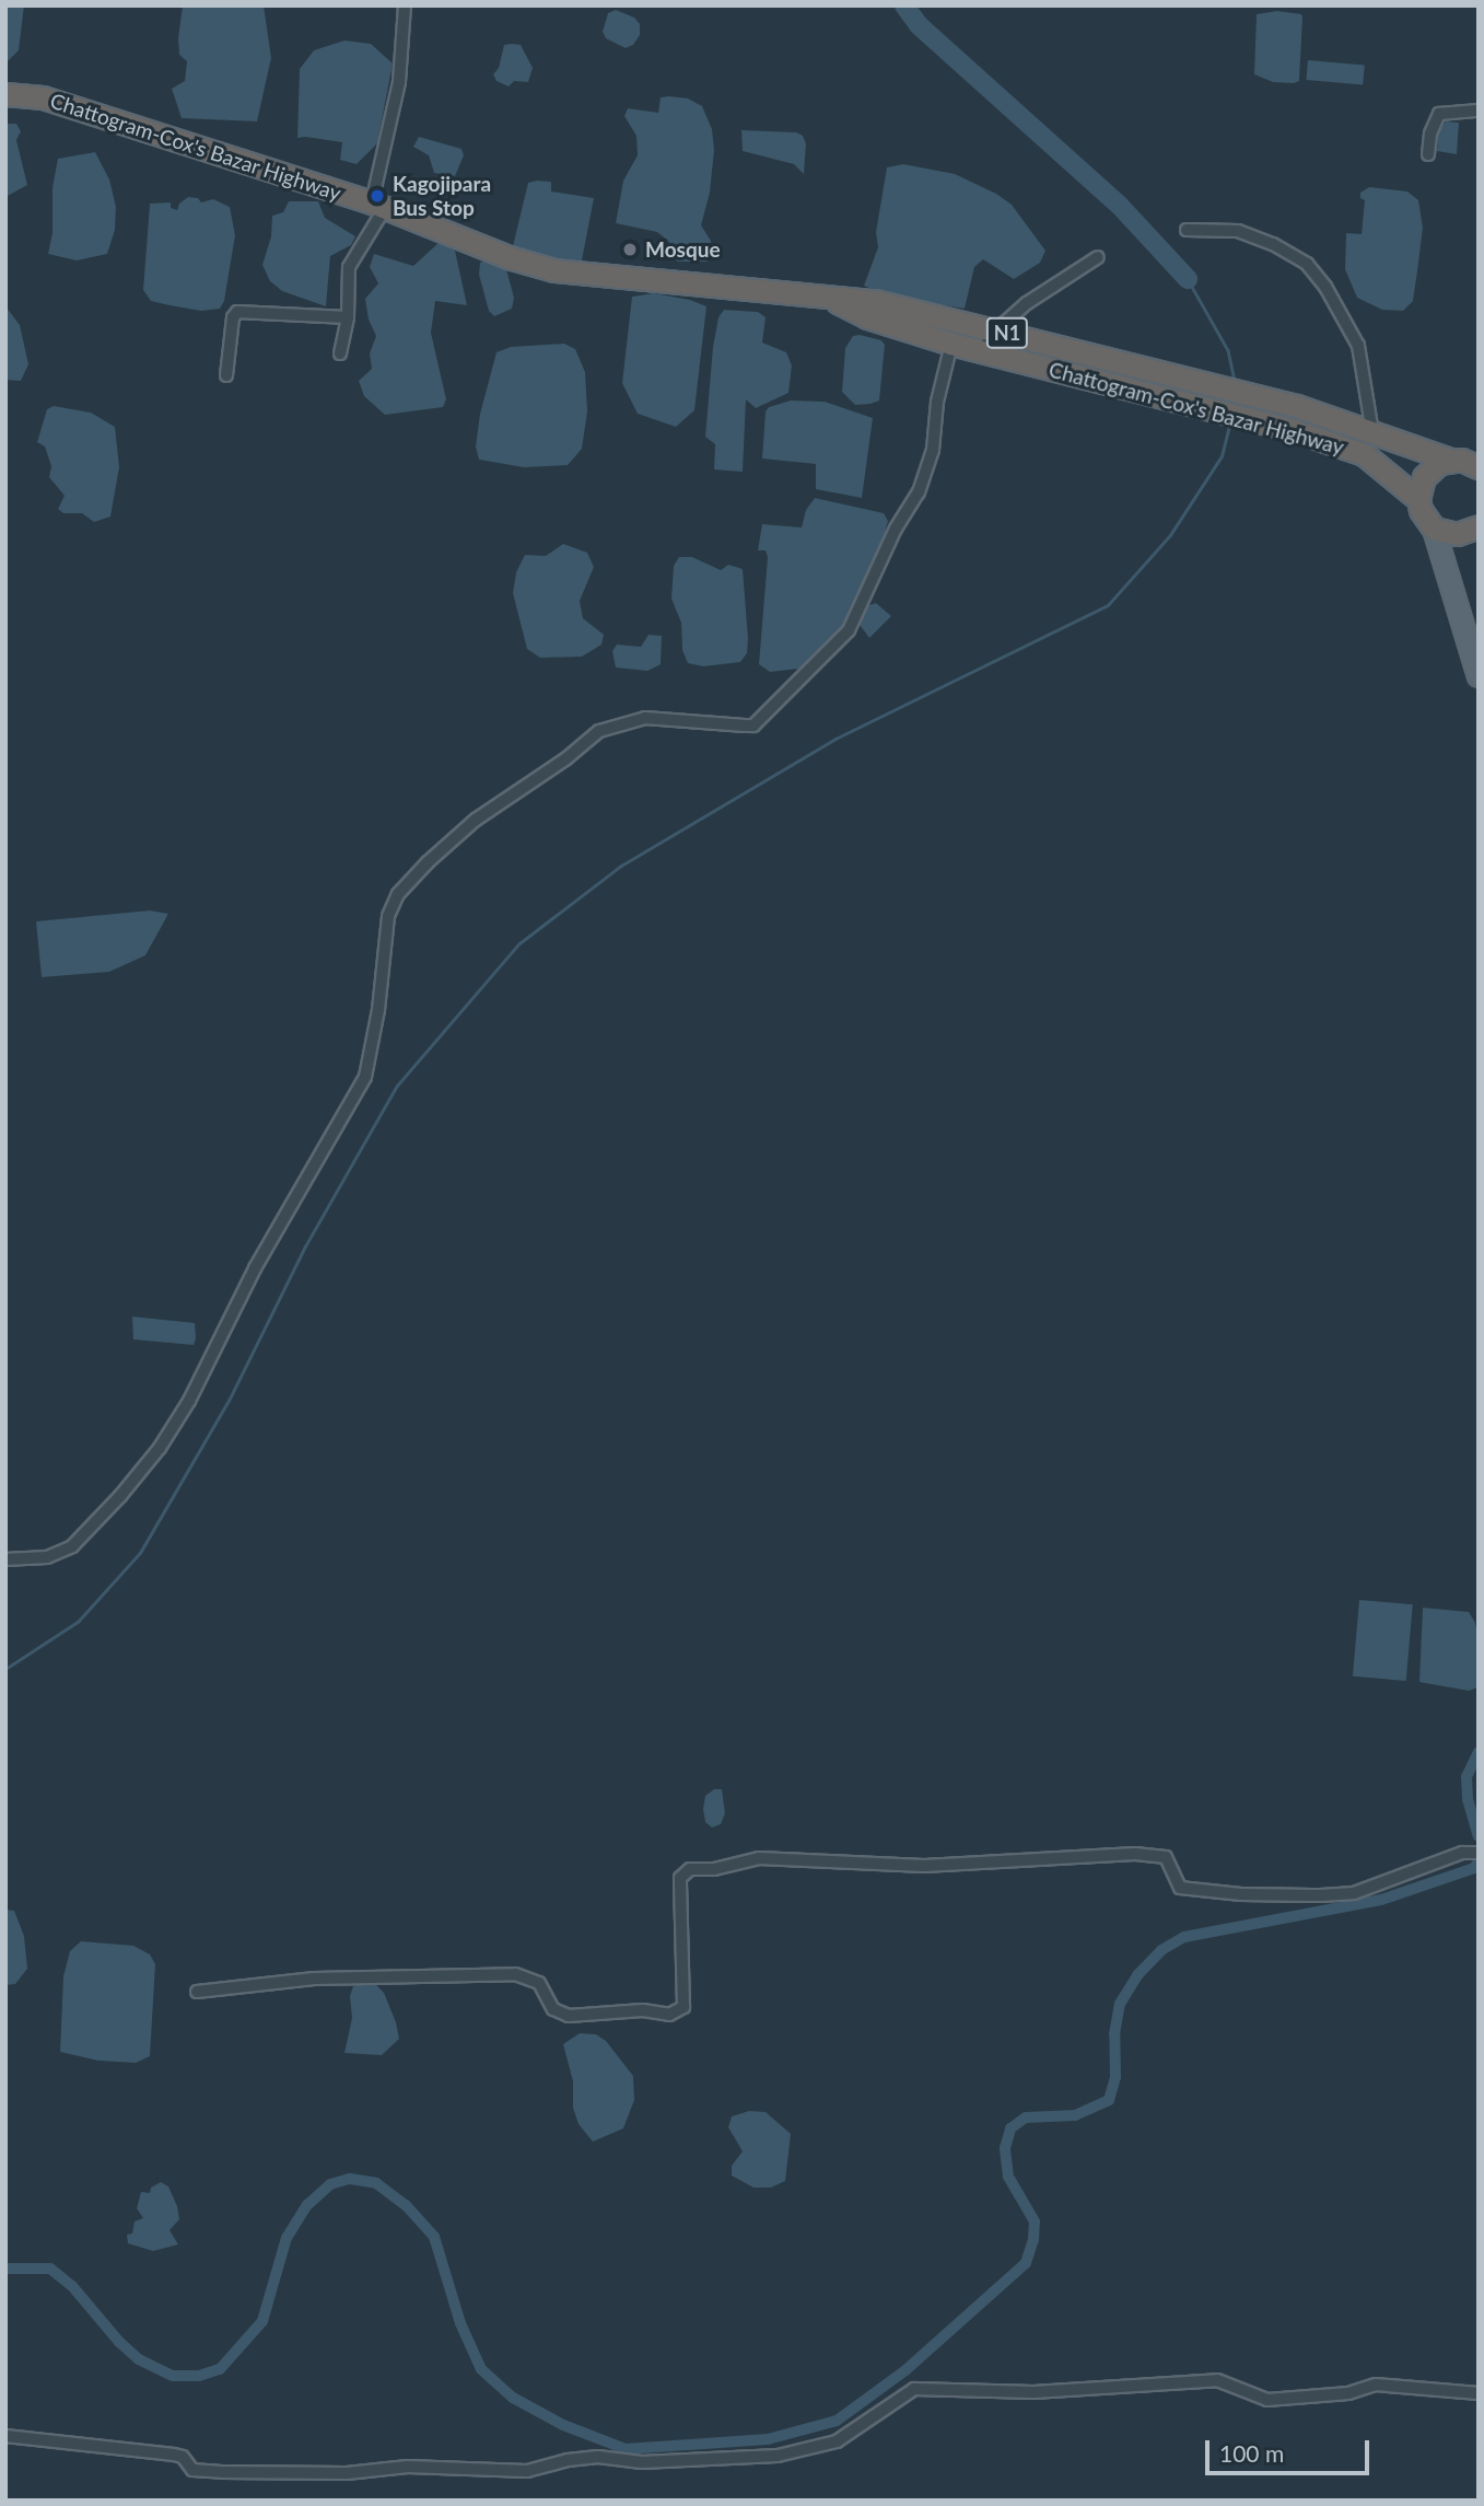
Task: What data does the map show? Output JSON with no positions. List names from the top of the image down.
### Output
{
  "streets": {
    "highway": ["Chattogram-Cox's Bazar Highway", "N1"]
  },
  "crossings": [
    ["Chattogram-Cox's Bazar Highway", "N1"]
  ],
  "places": ["Kagojipara Bus Stop", "Mosque"],
  "scale_bar": "100 m"
}
